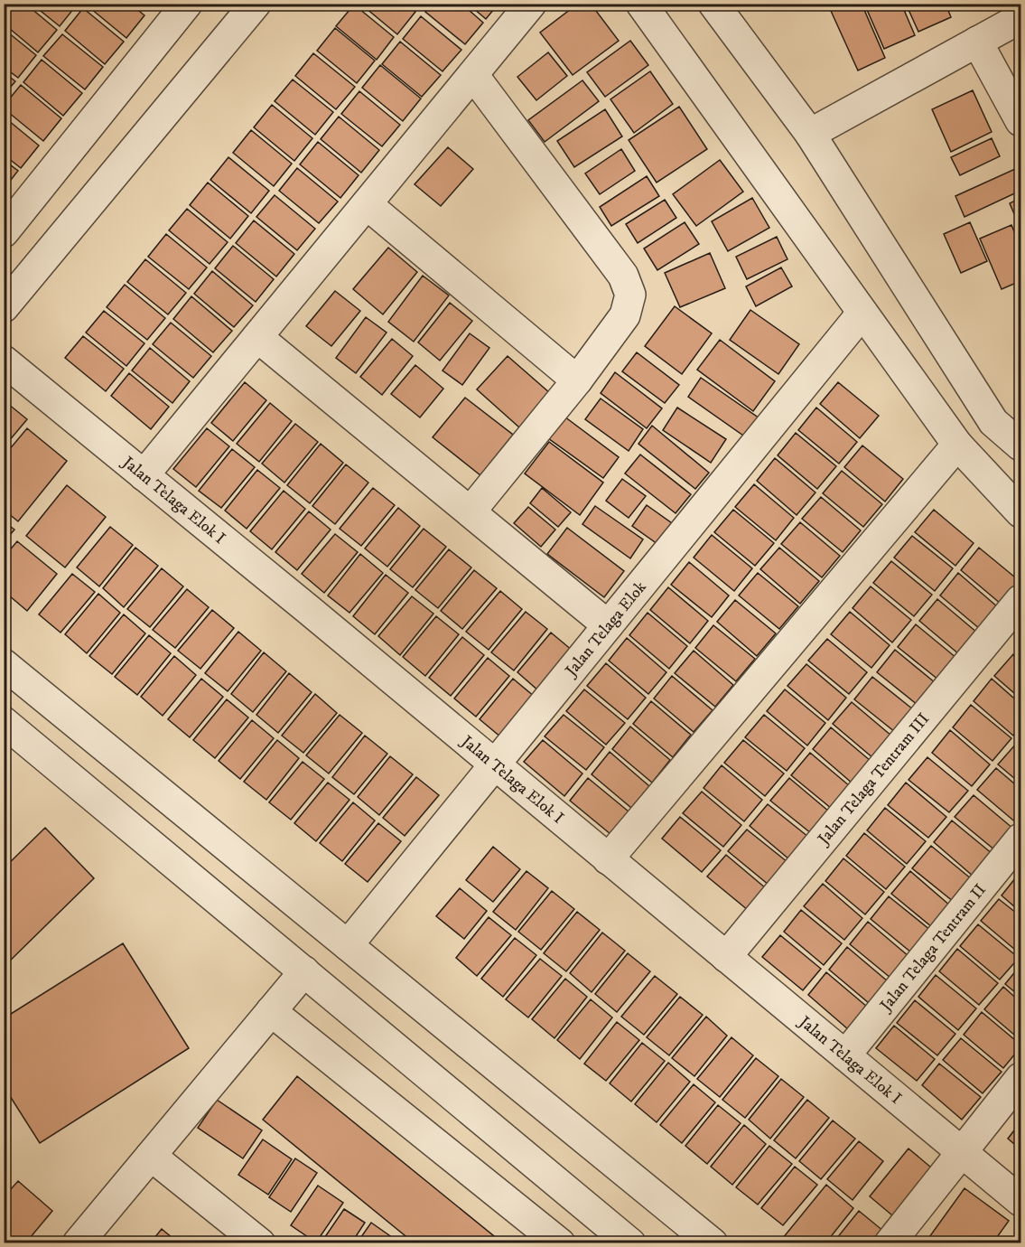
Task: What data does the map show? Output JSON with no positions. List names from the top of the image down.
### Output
{
  "streets": {
    "street": [
      "Jalan Telaga Elok I",
      "Jalan Telaga Elok",
      "Jalan Telaga Tentram III",
      "Jalan Telaga Tentram II"
    ]
  },
  "crossings": [
    ["Jalan Telaga Elok I", "Jalan Telaga Elok"],
    ["Jalan Telaga Elok I", "Jalan Telaga Tentram III"],
    ["Jalan Telaga Elok I", "Jalan Telaga Tentram II"]
  ]
}
